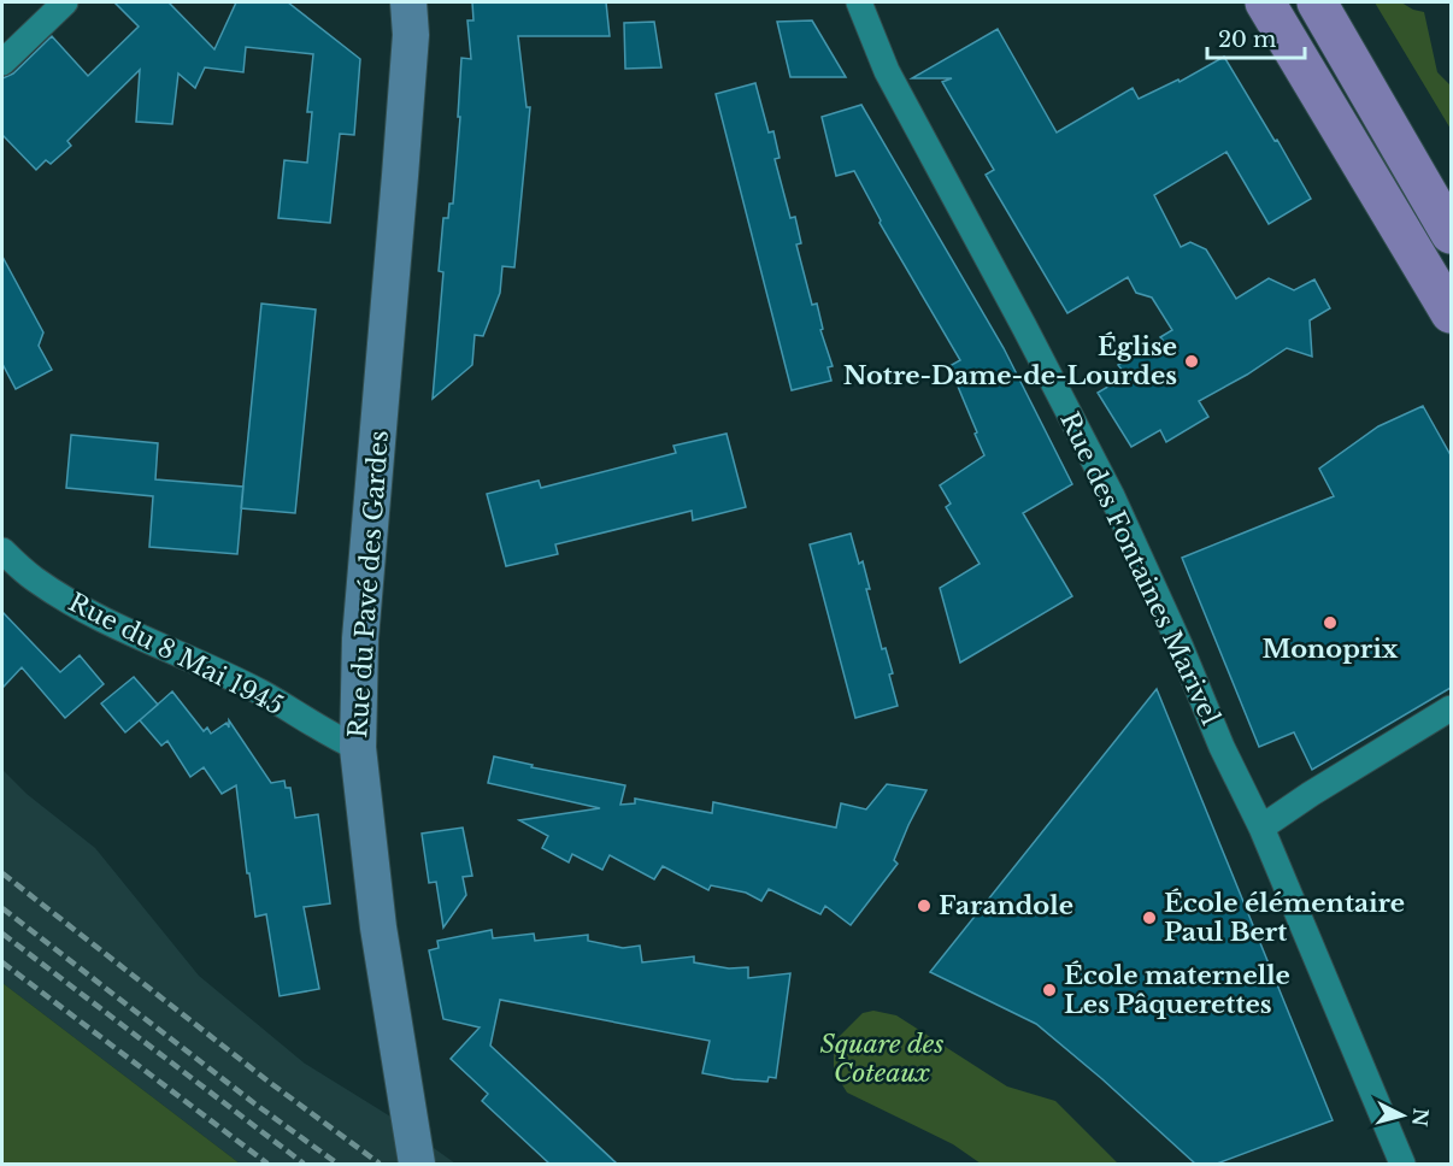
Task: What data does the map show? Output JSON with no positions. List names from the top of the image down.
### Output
{
  "streets": {
    "main road": ["Rue du Pavé des Gardes"],
    "street": ["Rue des Fontaines Marivel", "Rue du 8 Mai 1945"]
  },
  "crossings": [
    ["Rue du Pavé des Gardes", "Rue du 8 Mai 1945"]
  ],
  "parks": ["Square des Coteaux"],
  "places": [
    "Église Notre-Dame-de-Lourdes",
    "Monoprix",
    "Farandole",
    "École élémentaire Paul Bert",
    "École maternelle Les Pâquerettes"
  ],
  "scale_bar": "20 m",
  "north": "right"
}
